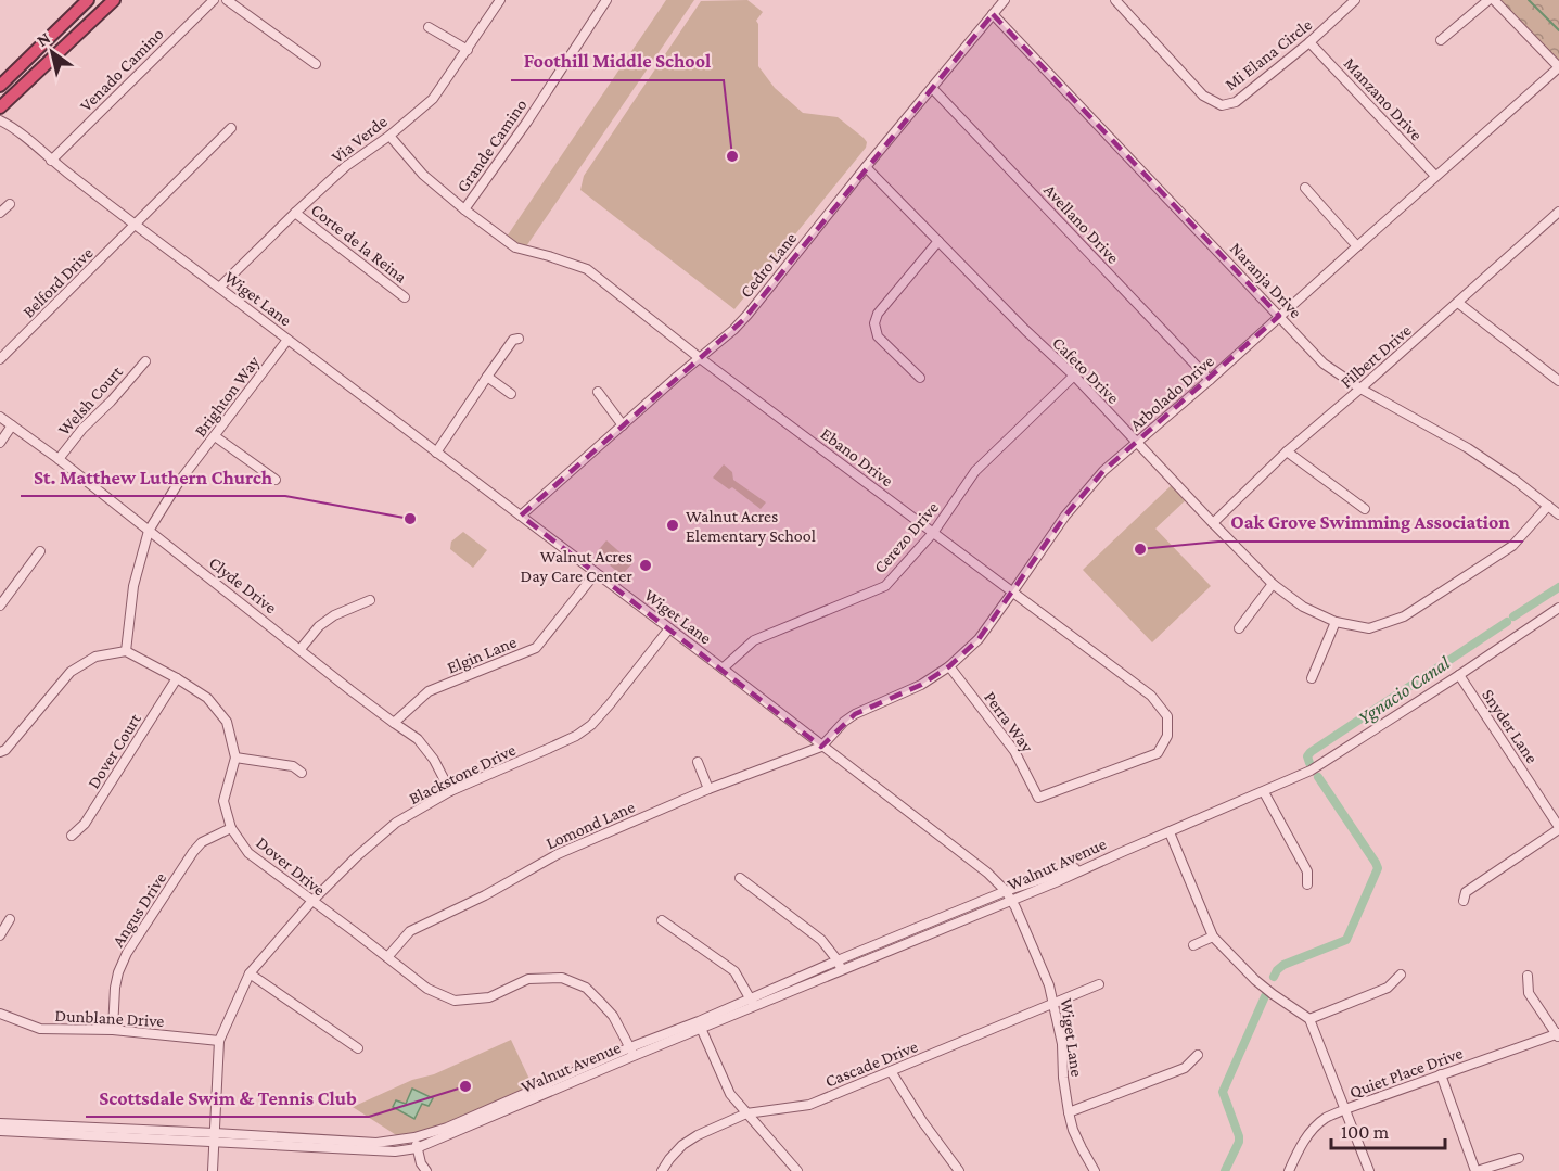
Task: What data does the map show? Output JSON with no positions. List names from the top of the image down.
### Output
{
  "streets": {
    "street": [
      "Mi Elana Circle",
      "Venado Camino",
      "Manzano Drive",
      "Via Verde",
      "Grande Camino",
      "Avellano Drive",
      "Corte de la Reina",
      "Cedro Lane",
      "Naranja Drive",
      "Belford Drive",
      "Wiget Lane",
      "Filbert Drive",
      "Cafeto Drive",
      "Arbolado Drive",
      "Brighton Way",
      "Welsh Court",
      "Ebano Drive",
      "Cerezo Drive",
      "Clyde Drive",
      "Elgin Lane",
      "Perra Way",
      "Snyder Lane",
      "Dover Court",
      "Blackstone Drive",
      "Lomond Lane",
      "Walnut Avenue",
      "Dover Drive",
      "Angus Drive",
      "Dunblane Drive",
      "Cascade Drive",
      "Quiet Place Drive"
    ]
  },
  "crossings": [
    ["Mi Elana Circle", "Manzano Drive"],
    ["Venado Camino", "Wiget Lane"],
    ["Manzano Drive", "Arbolado Drive"],
    ["Via Verde", "Corte de la Reina"],
    ["Via Verde", "Wiget Lane"],
    ["Via Verde", "Ebano Drive"],
    ["Grande Camino", "Ebano Drive"],
    ["Avellano Drive", "Cedro Lane"],
    ["Avellano Drive", "Arbolado Drive"],
    ["Cedro Lane", "Naranja Drive"],
    ["Cedro Lane", "Wiget Lane"],
    ["Cedro Lane", "Cafeto Drive"],
    ["Cedro Lane", "Ebano Drive"],
    ["Naranja Drive", "Filbert Drive"],
    ["Naranja Drive", "Cafeto Drive"],
    ["Naranja Drive", "Arbolado Drive"],
    ["Belford Drive", "Wiget Lane"],
    ["Wiget Lane", "Arbolado Drive"],
    ["Wiget Lane", "Brighton Way"],
    ["Wiget Lane", "Cerezo Drive"],
    ["Wiget Lane", "Elgin Lane"],
    ["Wiget Lane", "Blackstone Drive"],
    ["Wiget Lane", "Lomond Lane"],
    ["Wiget Lane", "Walnut Avenue"],
    ["Wiget Lane", "Cascade Drive"],
    ["Filbert Drive", "Cafeto Drive"],
    ["Cafeto Drive", "Arbolado Drive"],
    ["Cafeto Drive", "Cerezo Drive"],
    ["Arbolado Drive", "Ebano Drive"],
    ["Arbolado Drive", "Perra Way"],
    ["Arbolado Drive", "Lomond Lane"],
    ["Brighton Way", "Clyde Drive"],
    ["Brighton Way", "Dover Drive"],
    ["Welsh Court", "Clyde Drive"],
    ["Ebano Drive", "Cerezo Drive"],
    ["Ebano Drive", "Perra Way"],
    ["Clyde Drive", "Elgin Lane"],
    ["Clyde Drive", "Blackstone Drive"],
    ["Snyder Lane", "Walnut Avenue"],
    ["Dover Court", "Dover Drive"],
    ["Blackstone Drive", "Walnut Avenue"],
    ["Blackstone Drive", "Dover Drive"],
    ["Blackstone Drive", "Dunblane Drive"],
    ["Lomond Lane", "Dover Drive"],
    ["Walnut Avenue", "Dover Drive"],
    ["Dover Drive", "Angus Drive"],
    ["Angus Drive", "Dunblane Drive"]
  ],
  "water": ["Ygnacio Canal"],
  "places": [
    "Foothill Middle School",
    "St. Matthew Luthern Church",
    "Walnut Acres Elementary School",
    "Oak Grove Swimming Association",
    "Walnut Acres Day Care Center",
    "Scottsdale Swim & Tennis Club"
  ],
  "scale_bar": "100 m",
  "north": "top left"
}
